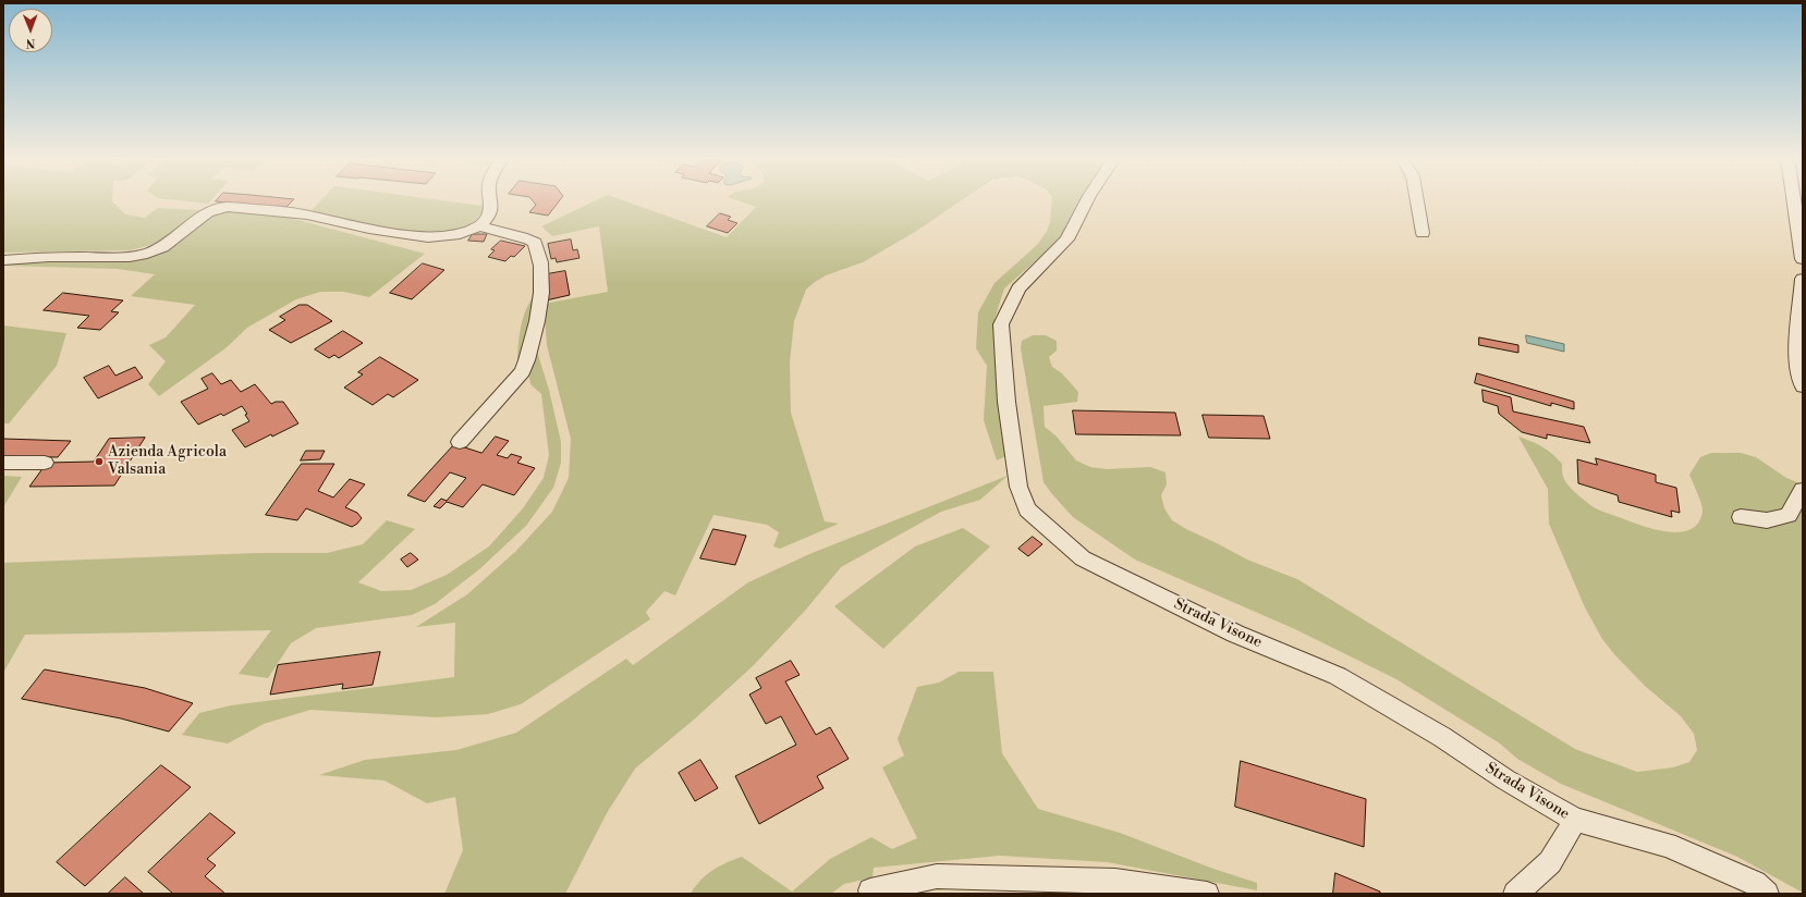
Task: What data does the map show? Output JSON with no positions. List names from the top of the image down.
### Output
{
  "streets": {
    "street": ["Strada Visone"]
  },
  "places": ["Azienda Agricola Valsania"],
  "north": "bottom"
}
